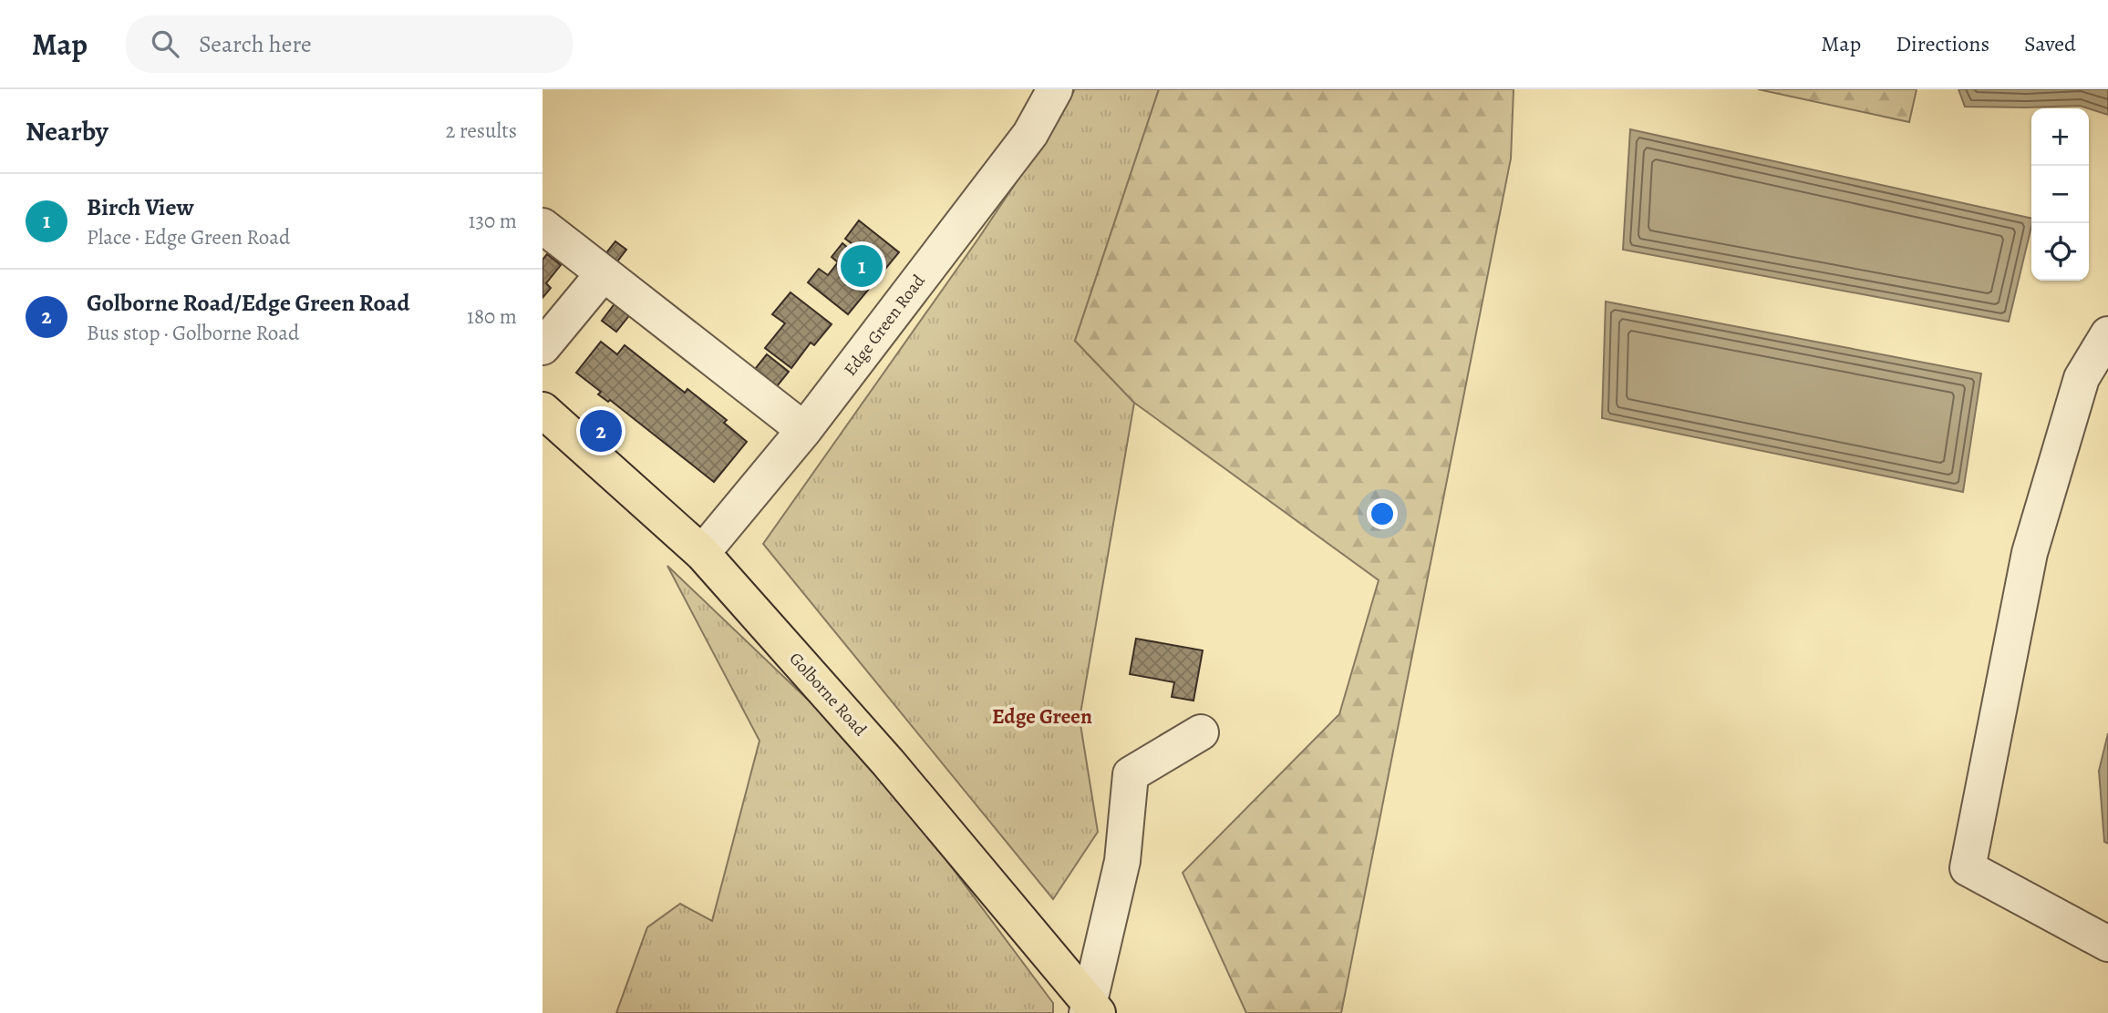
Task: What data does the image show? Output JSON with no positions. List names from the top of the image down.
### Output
{
  "streets": {
    "main road": ["Golborne Road"],
    "street": ["Edge Green Road"]
  },
  "crossings": [
    ["Edge Green Road", "Golborne Road"]
  ],
  "districts": ["Edge Green"],
  "page": {
    "header": "Map",
    "search": "Search here",
    "nav": ["Map", "Directions", "Saved"],
    "heading": ["Nearby", "2 results"],
    "map_buttons": ["+", "−"],
    "list": [
      {
        "mark": "1",
        "name": "Birch View",
        "note": "Place · Edge Green Road",
        "value": "130 m"
      },
      {
        "mark": "2",
        "name": "Golborne Road/Edge Green Road",
        "note": "Bus stop · Golborne Road",
        "value": "180 m"
      }
    ],
    "pins": ["1", "2"]
  }
}
